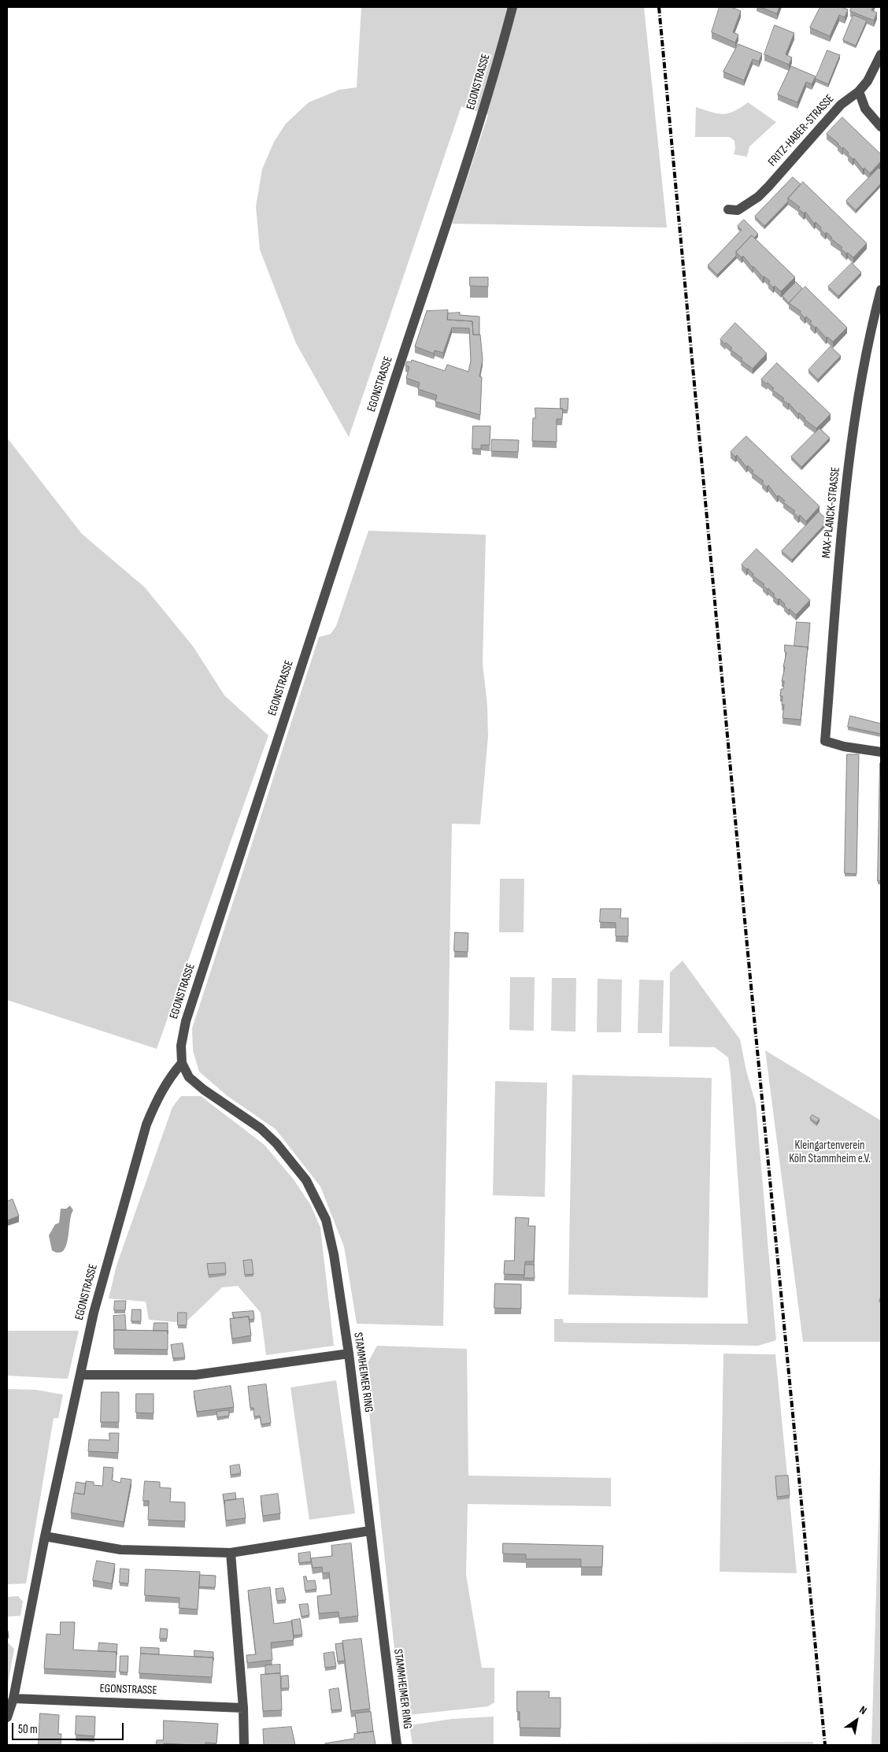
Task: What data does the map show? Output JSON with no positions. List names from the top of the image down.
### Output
{
  "streets": {
    "street": [
      "EGONSTRASSE",
      "FRITZ-HABER-STRASSE",
      "MAX-PLANCK-STRASSE",
      "STAMMHEIMER RING"
    ]
  },
  "crossings": [
    ["EGONSTRASSE", "STAMMHEIMER RING"]
  ],
  "parks": ["Kleingartenverein Köln Stammheim e.V."],
  "scale_bar": "50 m",
  "north": "top right"
}
